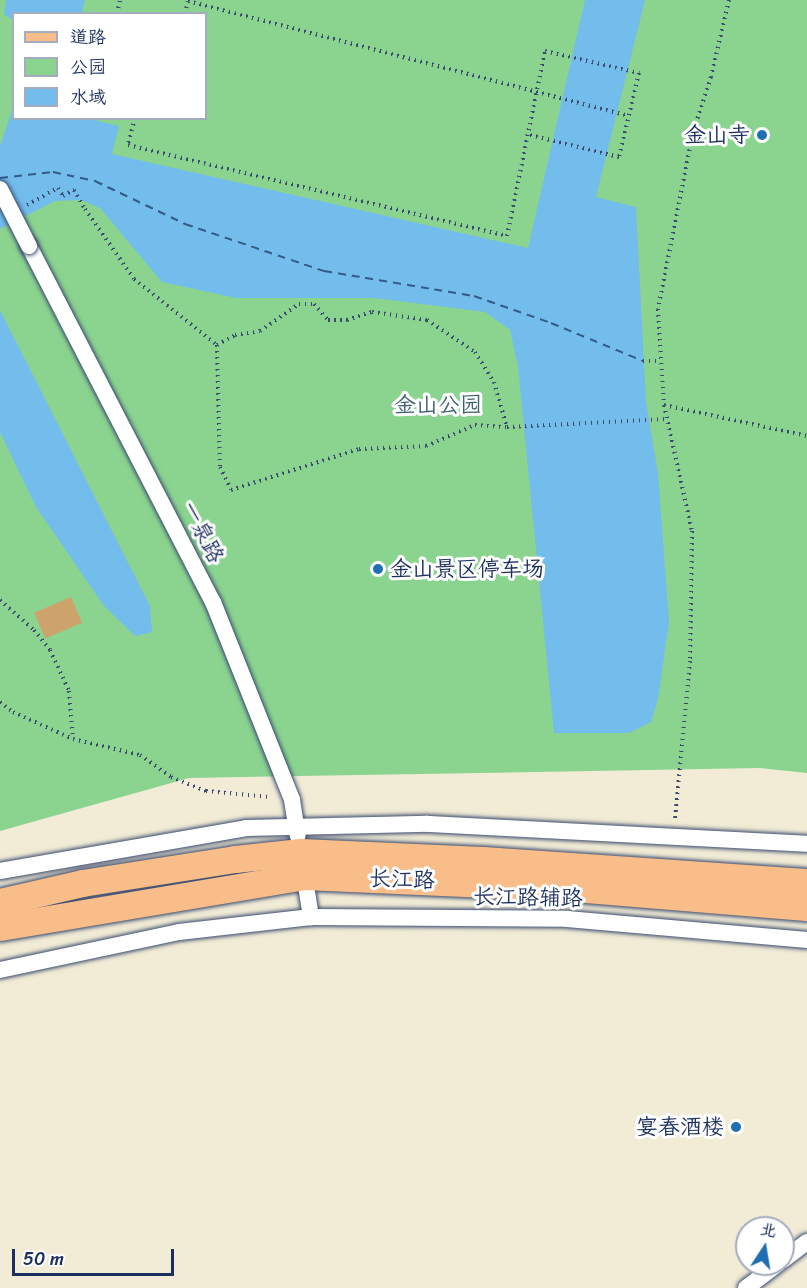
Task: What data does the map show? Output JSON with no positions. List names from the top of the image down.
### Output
{
  "streets": {
    "main road": ["长江路"],
    "street": ["一泉路", "长江路辅路"]
  },
  "crossings": [
    ["一泉路", "长江路"],
    ["一泉路", "长江路辅路"]
  ],
  "parks": ["金山公园"],
  "places": ["金山寺", "金山景区停车场", "宴春酒楼"],
  "legend": ["道路", "公园", "水域"],
  "scale_bar": "50 m",
  "north": "top"
}
